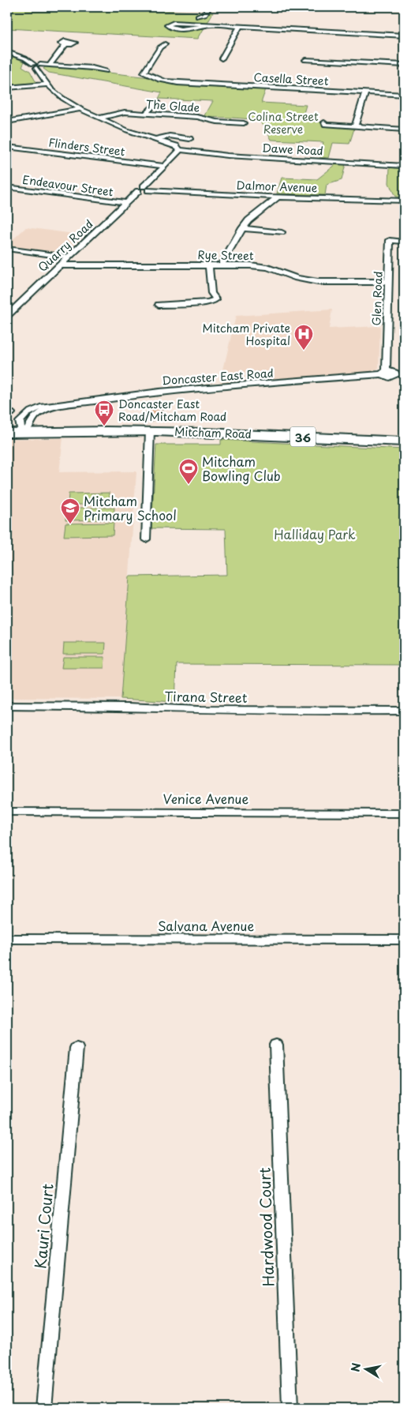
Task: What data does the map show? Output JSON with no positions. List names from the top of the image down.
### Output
{
  "streets": {
    "main road": ["Mitcham Road", "36"],
    "street": [
      "Casella Street",
      "The Glade",
      "Flinders Street",
      "Dawe Road",
      "Endeavour Street",
      "Dalmor Avenue",
      "Quarry Road",
      "Rye Street",
      "Glen Road",
      "Doncaster East Road",
      "Tirana Street",
      "Venice Avenue",
      "Salvana Avenue",
      "Kauri Court",
      "Hardwood Court"
    ]
  },
  "crossings": [
    ["Flinders Street", "Quarry Road"],
    ["Dawe Road", "Quarry Road"],
    ["Endeavour Street", "Quarry Road"],
    ["Dalmor Avenue", "Quarry Road"],
    ["Quarry Road", "Rye Street"],
    ["Rye Street", "Glen Road"],
    ["Glen Road", "Doncaster East Road"],
    ["Doncaster East Road", "Mitcham Road"]
  ],
  "parks": ["Colina Street Reserve", "Halliday Park"],
  "places": {
    "hospital": ["Mitcham Private Hospital"],
    "bus stop": ["Doncaster East Road/Mitcham Road"],
    "sports": ["Mitcham Bowling Club"],
    "school or university": ["Mitcham Primary School"]
  },
  "north": "left"
}
